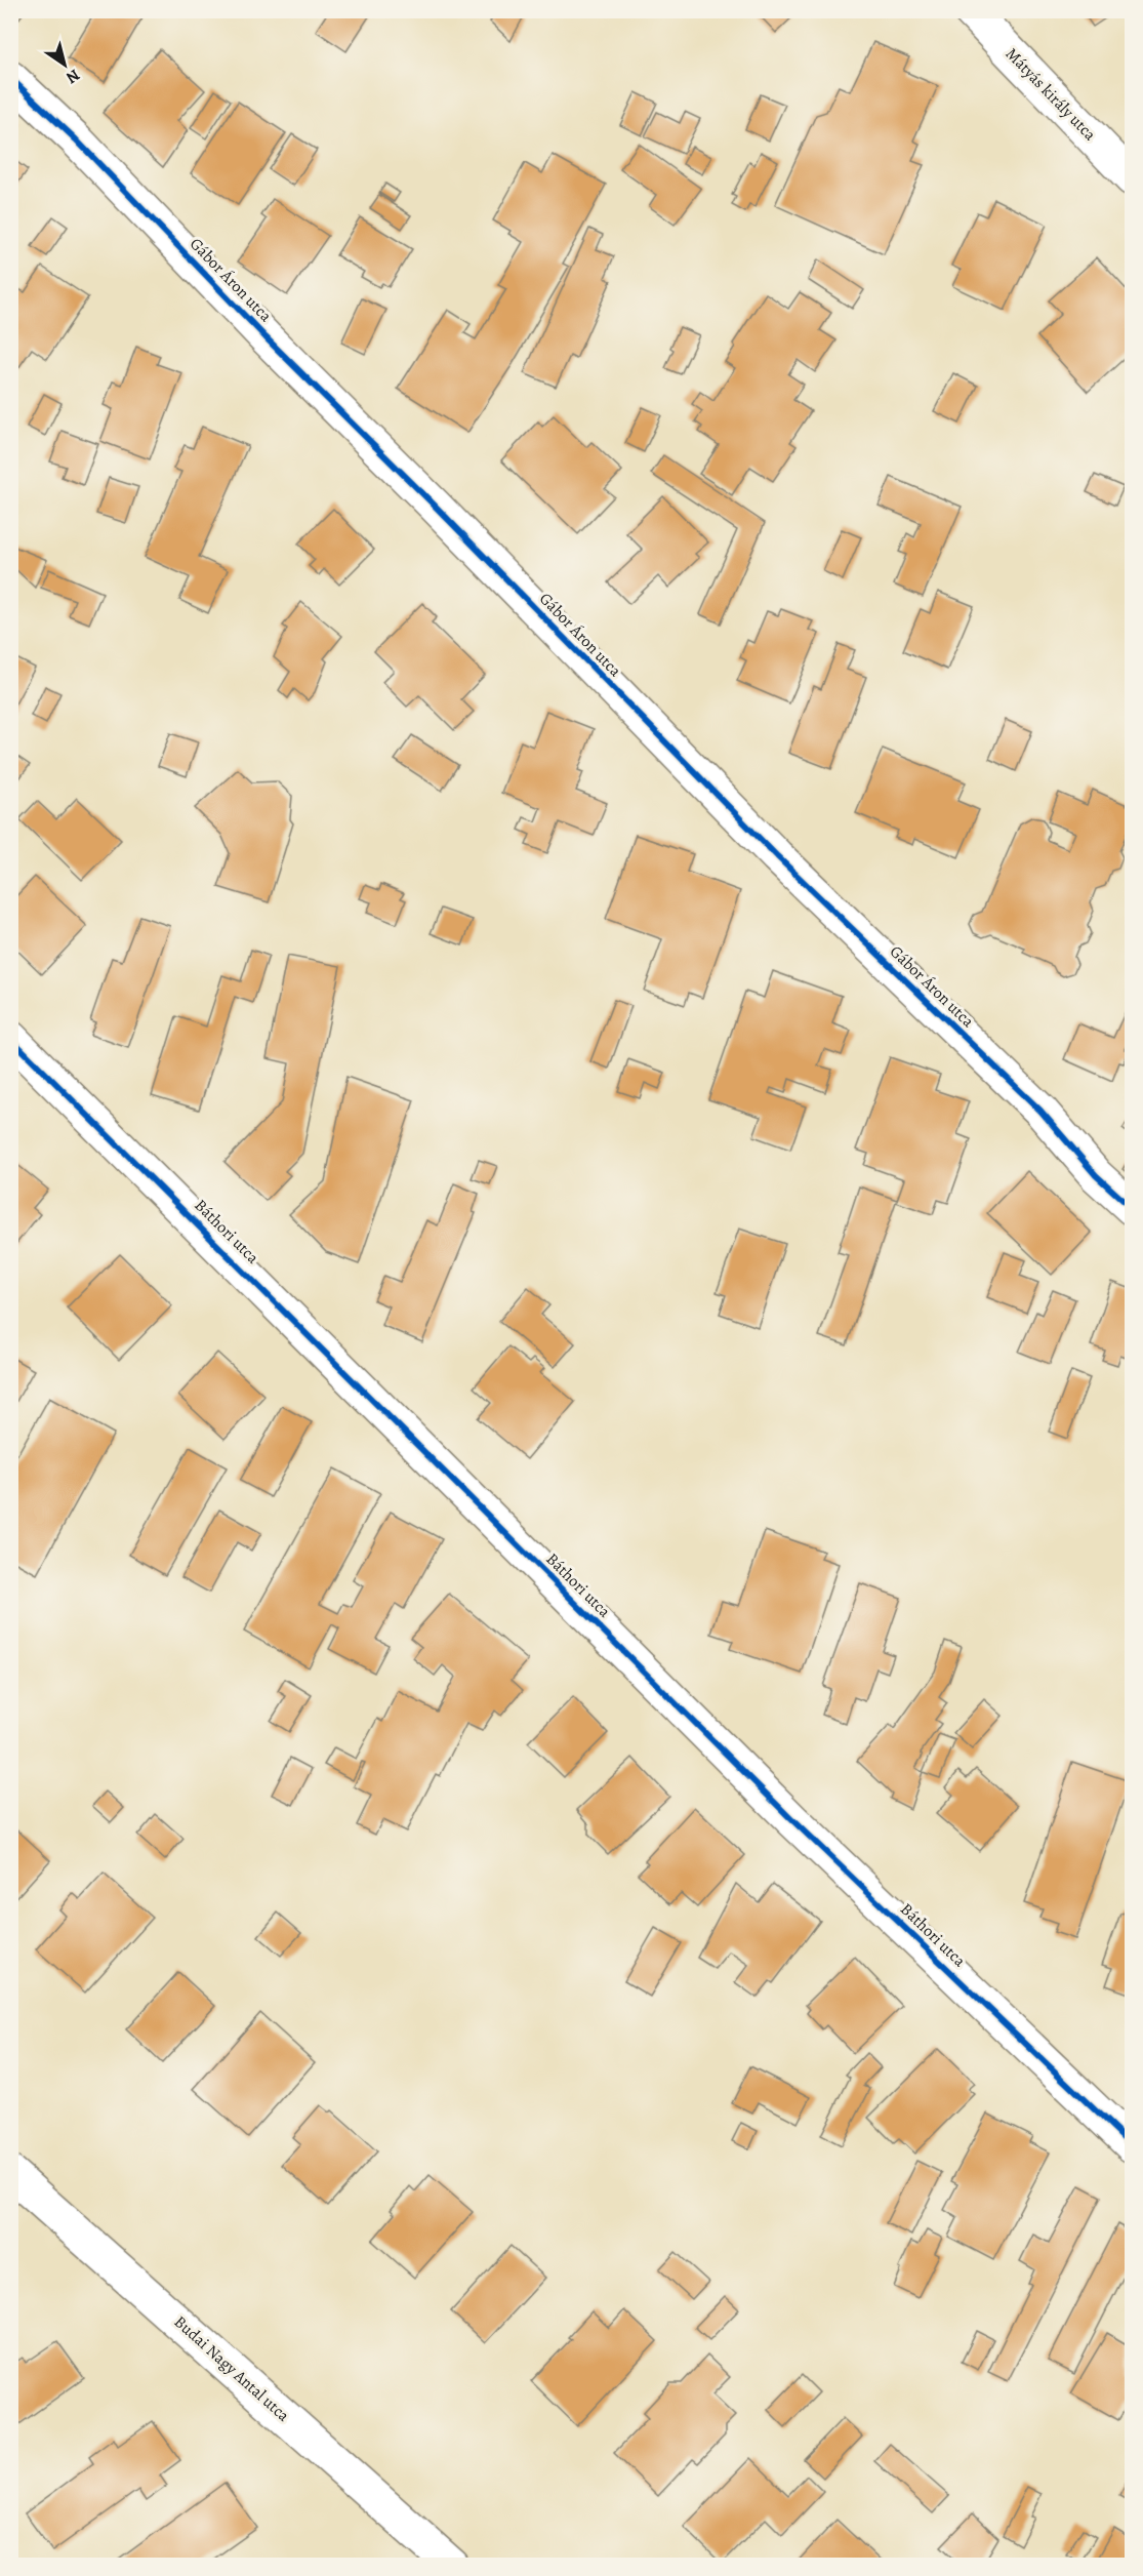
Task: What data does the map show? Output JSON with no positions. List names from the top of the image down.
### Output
{
  "streets": {
    "street": [
      "Mátyás király utca",
      "Gábor Áron utca",
      "Báthori utca",
      "Budai Nagy Antal utca"
    ]
  },
  "north": "bottom right"
}
